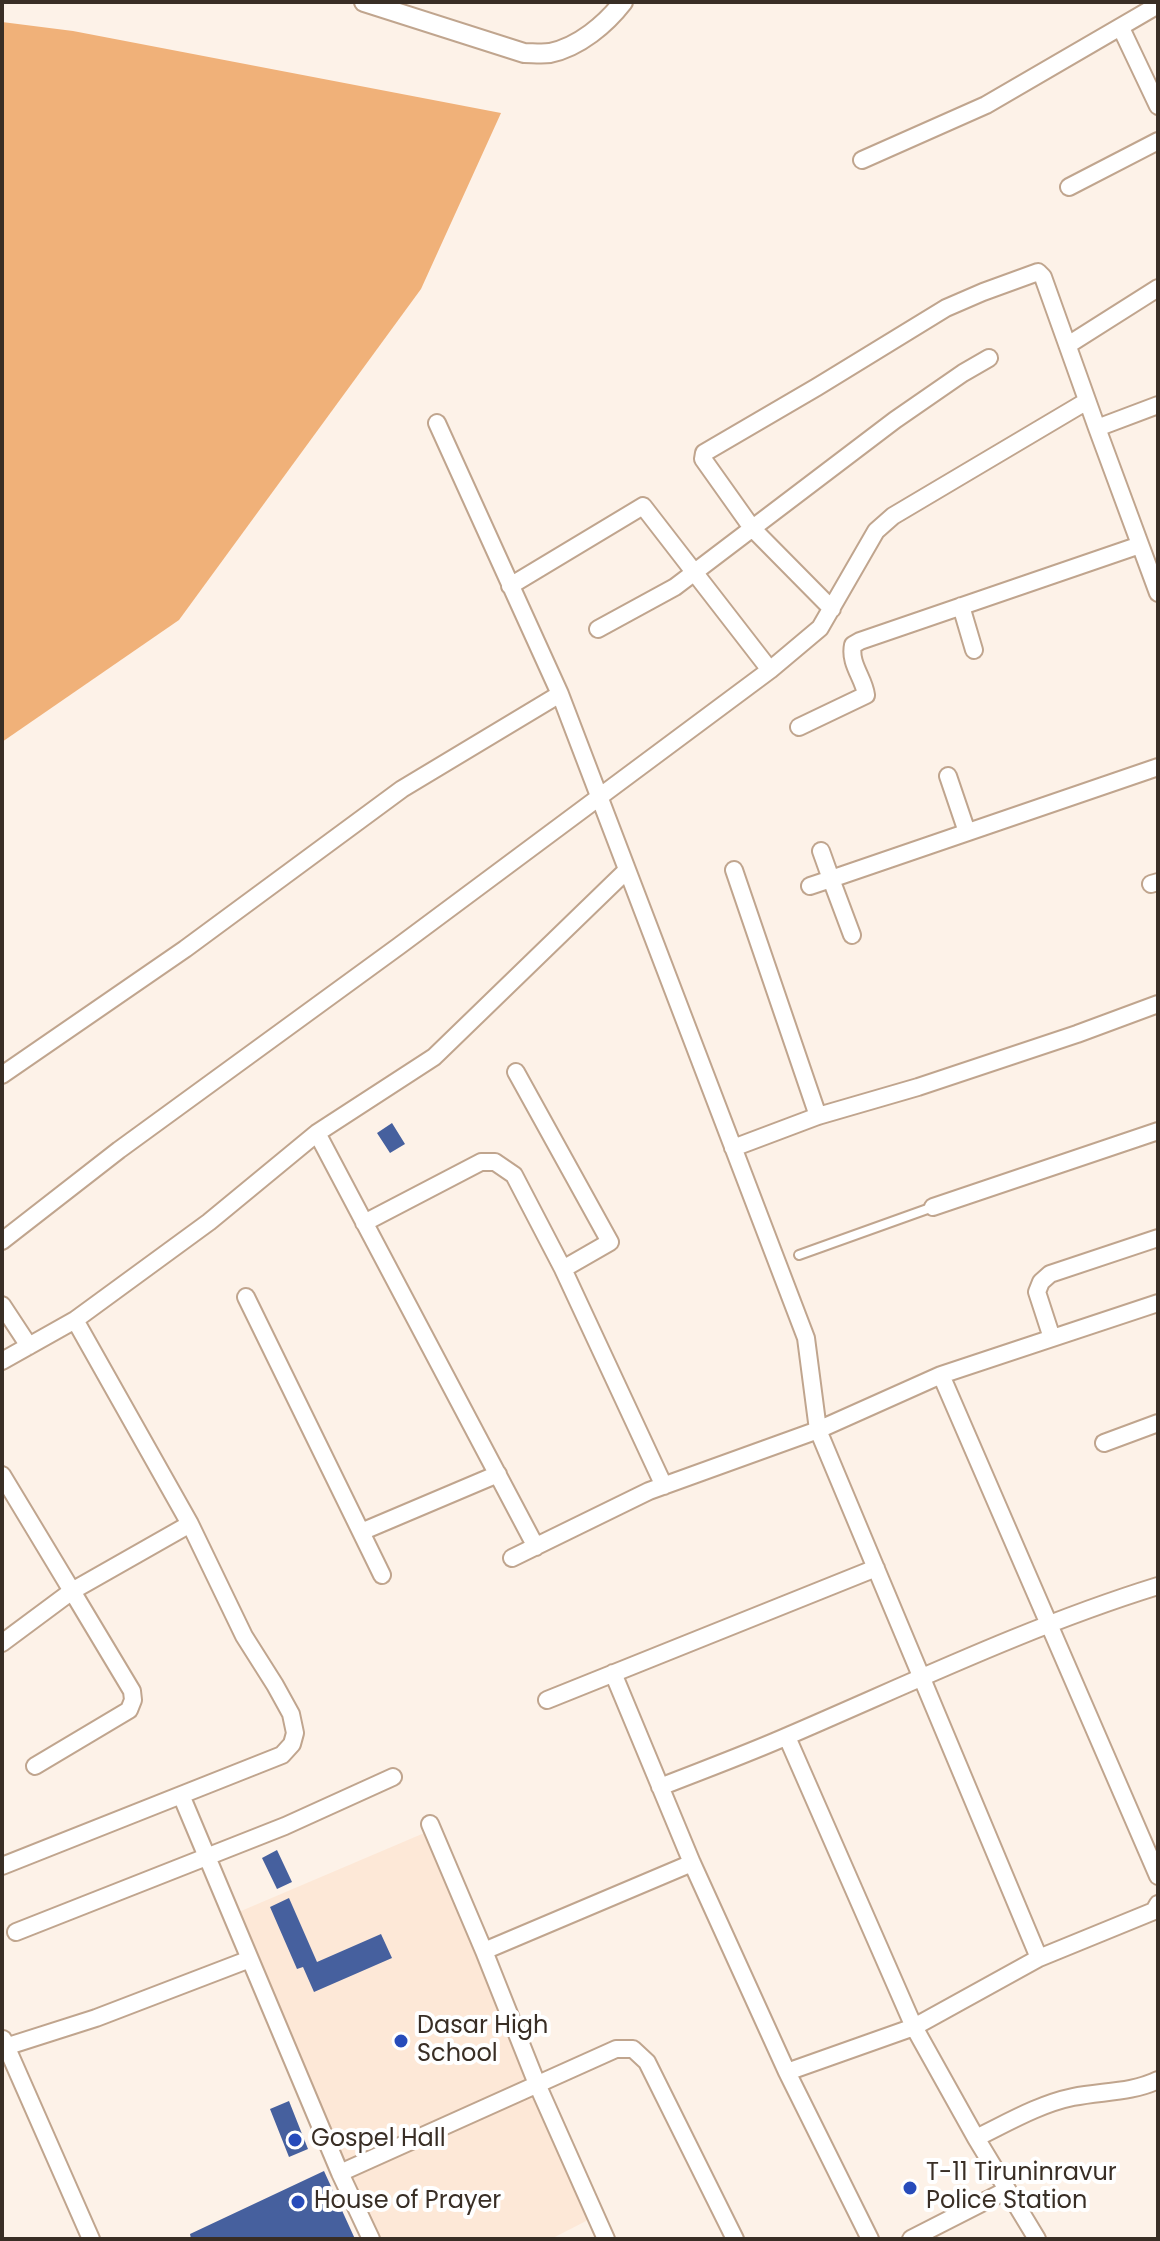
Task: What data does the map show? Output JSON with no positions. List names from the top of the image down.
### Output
{
  "places": [
    "Dasar High School",
    "Gospel Hall",
    "T-11 Tiruninravur Police Station",
    "House of Prayer"
  ]
}
